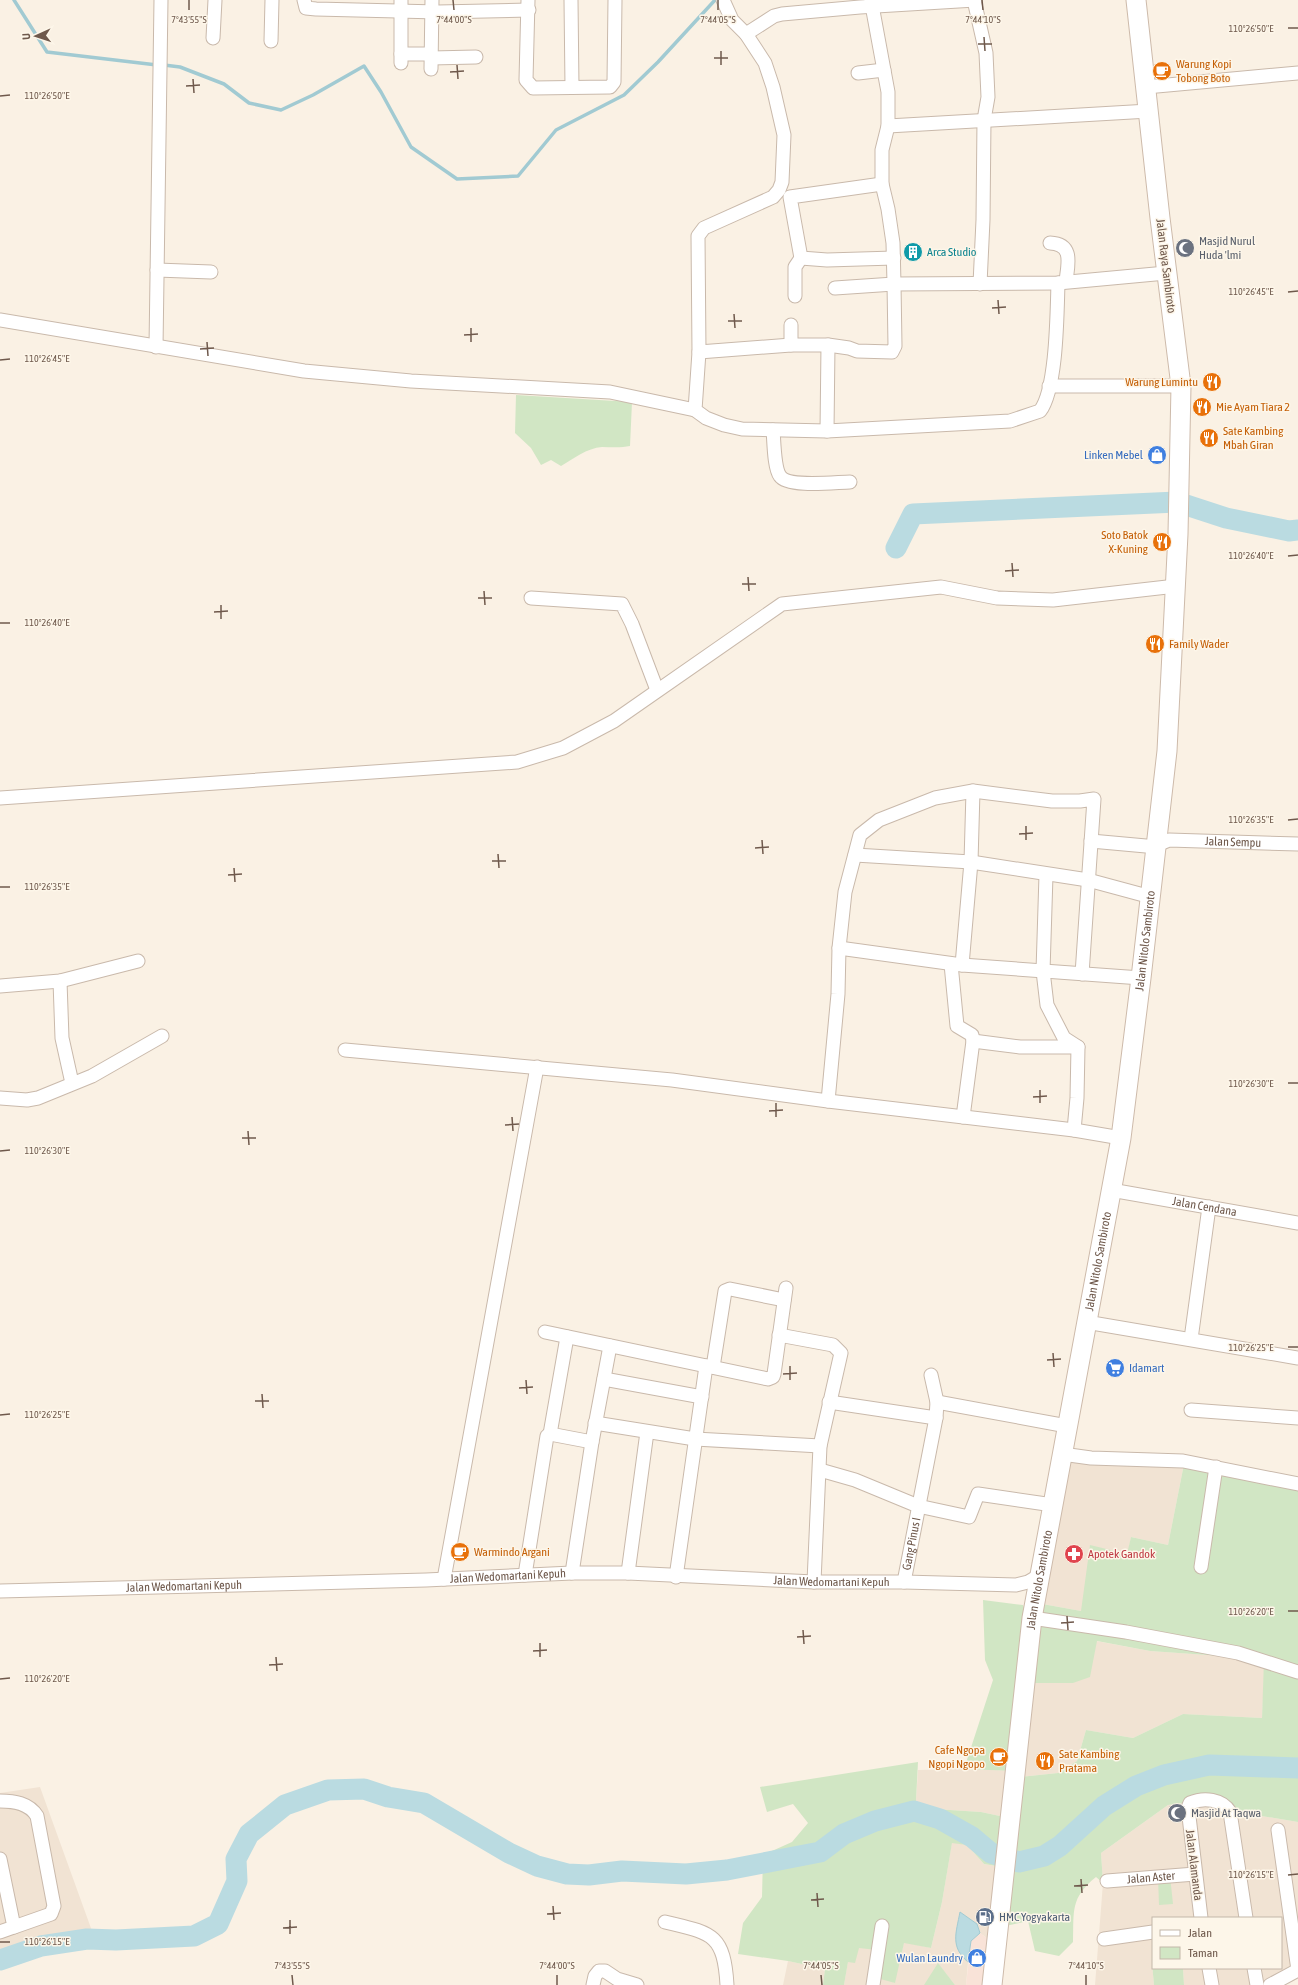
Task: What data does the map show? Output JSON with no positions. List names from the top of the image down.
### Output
{
  "streets": {
    "street": [
      "Jalan Raya Sambiroto",
      "Jalan Sempu",
      "Jalan Nitolo Sambiroto",
      "Jalan Cendana",
      "Gang Pinus I",
      "Jalan Wedomartani Kepuh",
      "Jalan Alamanda",
      "Jalan Aster"
    ]
  },
  "crossings": [
    ["Jalan Raya Sambiroto", "Jalan Nitolo Sambiroto"],
    ["Jalan Sempu", "Jalan Nitolo Sambiroto"],
    ["Jalan Nitolo Sambiroto", "Jalan Cendana"],
    ["Jalan Nitolo Sambiroto", "Jalan Wedomartani Kepuh"],
    ["Gang Pinus I", "Jalan Wedomartani Kepuh"],
    ["Jalan Alamanda", "Jalan Aster"]
  ],
  "places": {
    "cafe": ["Warung Kopi Tobong Boto", "Warmindo Argani", "Cafe Ngopa Ngopi Ngopo"],
    "mosque": ["Masjid Nurul Huda 'lmi", "Masjid At Taqwa"],
    "building": ["Arca Studio"],
    "restaurant": [
      "Warung Lumintu",
      "Mie Ayam Tiara 2",
      "Sate Kambing Mbah Giran",
      "Soto Batok X-Kuning",
      "Family Wader",
      "Sate Kambing Pratama"
    ],
    "shop": ["Linken Mebel", "Wulan Laundry"],
    "supermarket": ["Idamart"],
    "pharmacy": ["Apotek Gandok"],
    "fuel station": ["HMC Yogyakarta"]
  },
  "legend": ["Jalan", "Taman"],
  "north": "left",
  "coordinates": [
    "7°43'55\"S",
    "7°44'00\"S",
    "7°44'05\"S",
    "7°44'10\"S",
    "110°26'50\"E",
    "110°26'45\"E",
    "110°26'40\"E",
    "110°26'35\"E",
    "110°26'30\"E",
    "110°26'25\"E",
    "110°26'20\"E",
    "110°26'15\"E"
  ]
}
